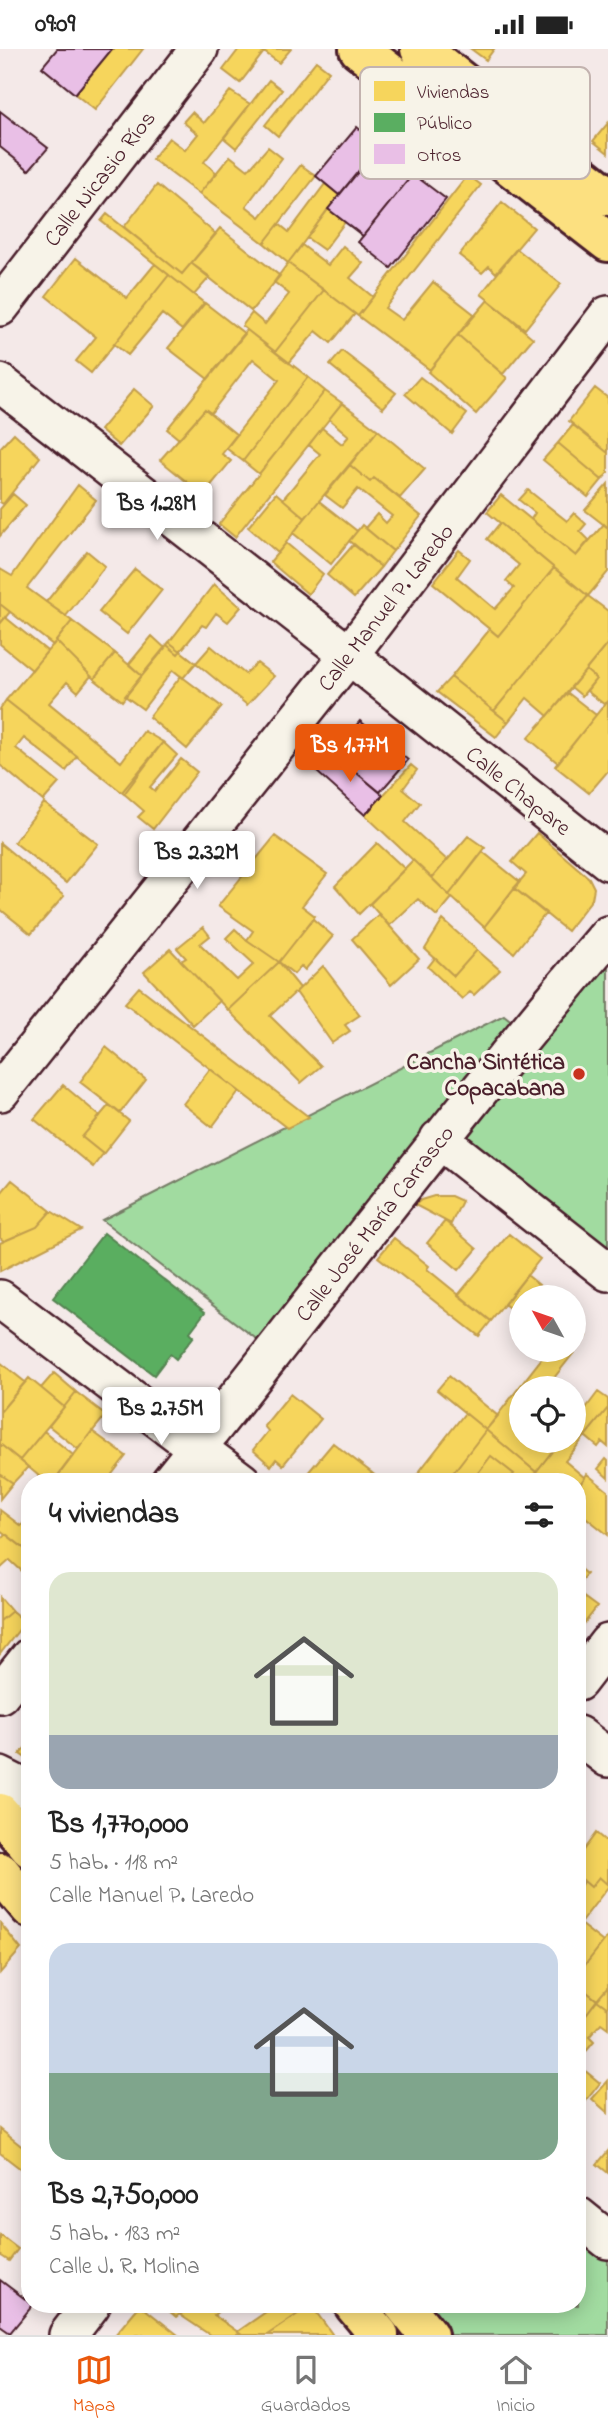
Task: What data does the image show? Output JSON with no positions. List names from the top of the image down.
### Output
{
  "streets": {
    "street": [
      "Calle Nicasio Ríos",
      "Calle Manuel P. Laredo",
      "Calle Chapare",
      "Calle José María Carrasco"
    ]
  },
  "crossings": [
    ["Calle Manuel P. Laredo", "Calle Chapare"]
  ],
  "places": ["Cancha Sintética Copacabana"],
  "legend": ["Viviendas", "Público", "Otros"],
  "north": "top left",
  "page": {
    "status": "09:09",
    "price": [
      "Bs 1.28M",
      "Bs 1.77M",
      "Bs 2.32M",
      "Bs 2.75M"
    ],
    "heading": "4 viviendas",
    "list": [
      {
        "name": "Bs 1,770,000",
        "note": "5 hab. · 118 m² · Calle Manuel P. Laredo"
      },
      {
        "name": "Bs 2,750,000",
        "note": "5 hab. · 183 m² · Calle J. R. Molina"
      }
    ],
    "tabs": ["Mapa", "Guardados", "Inicio"]
  }
}
